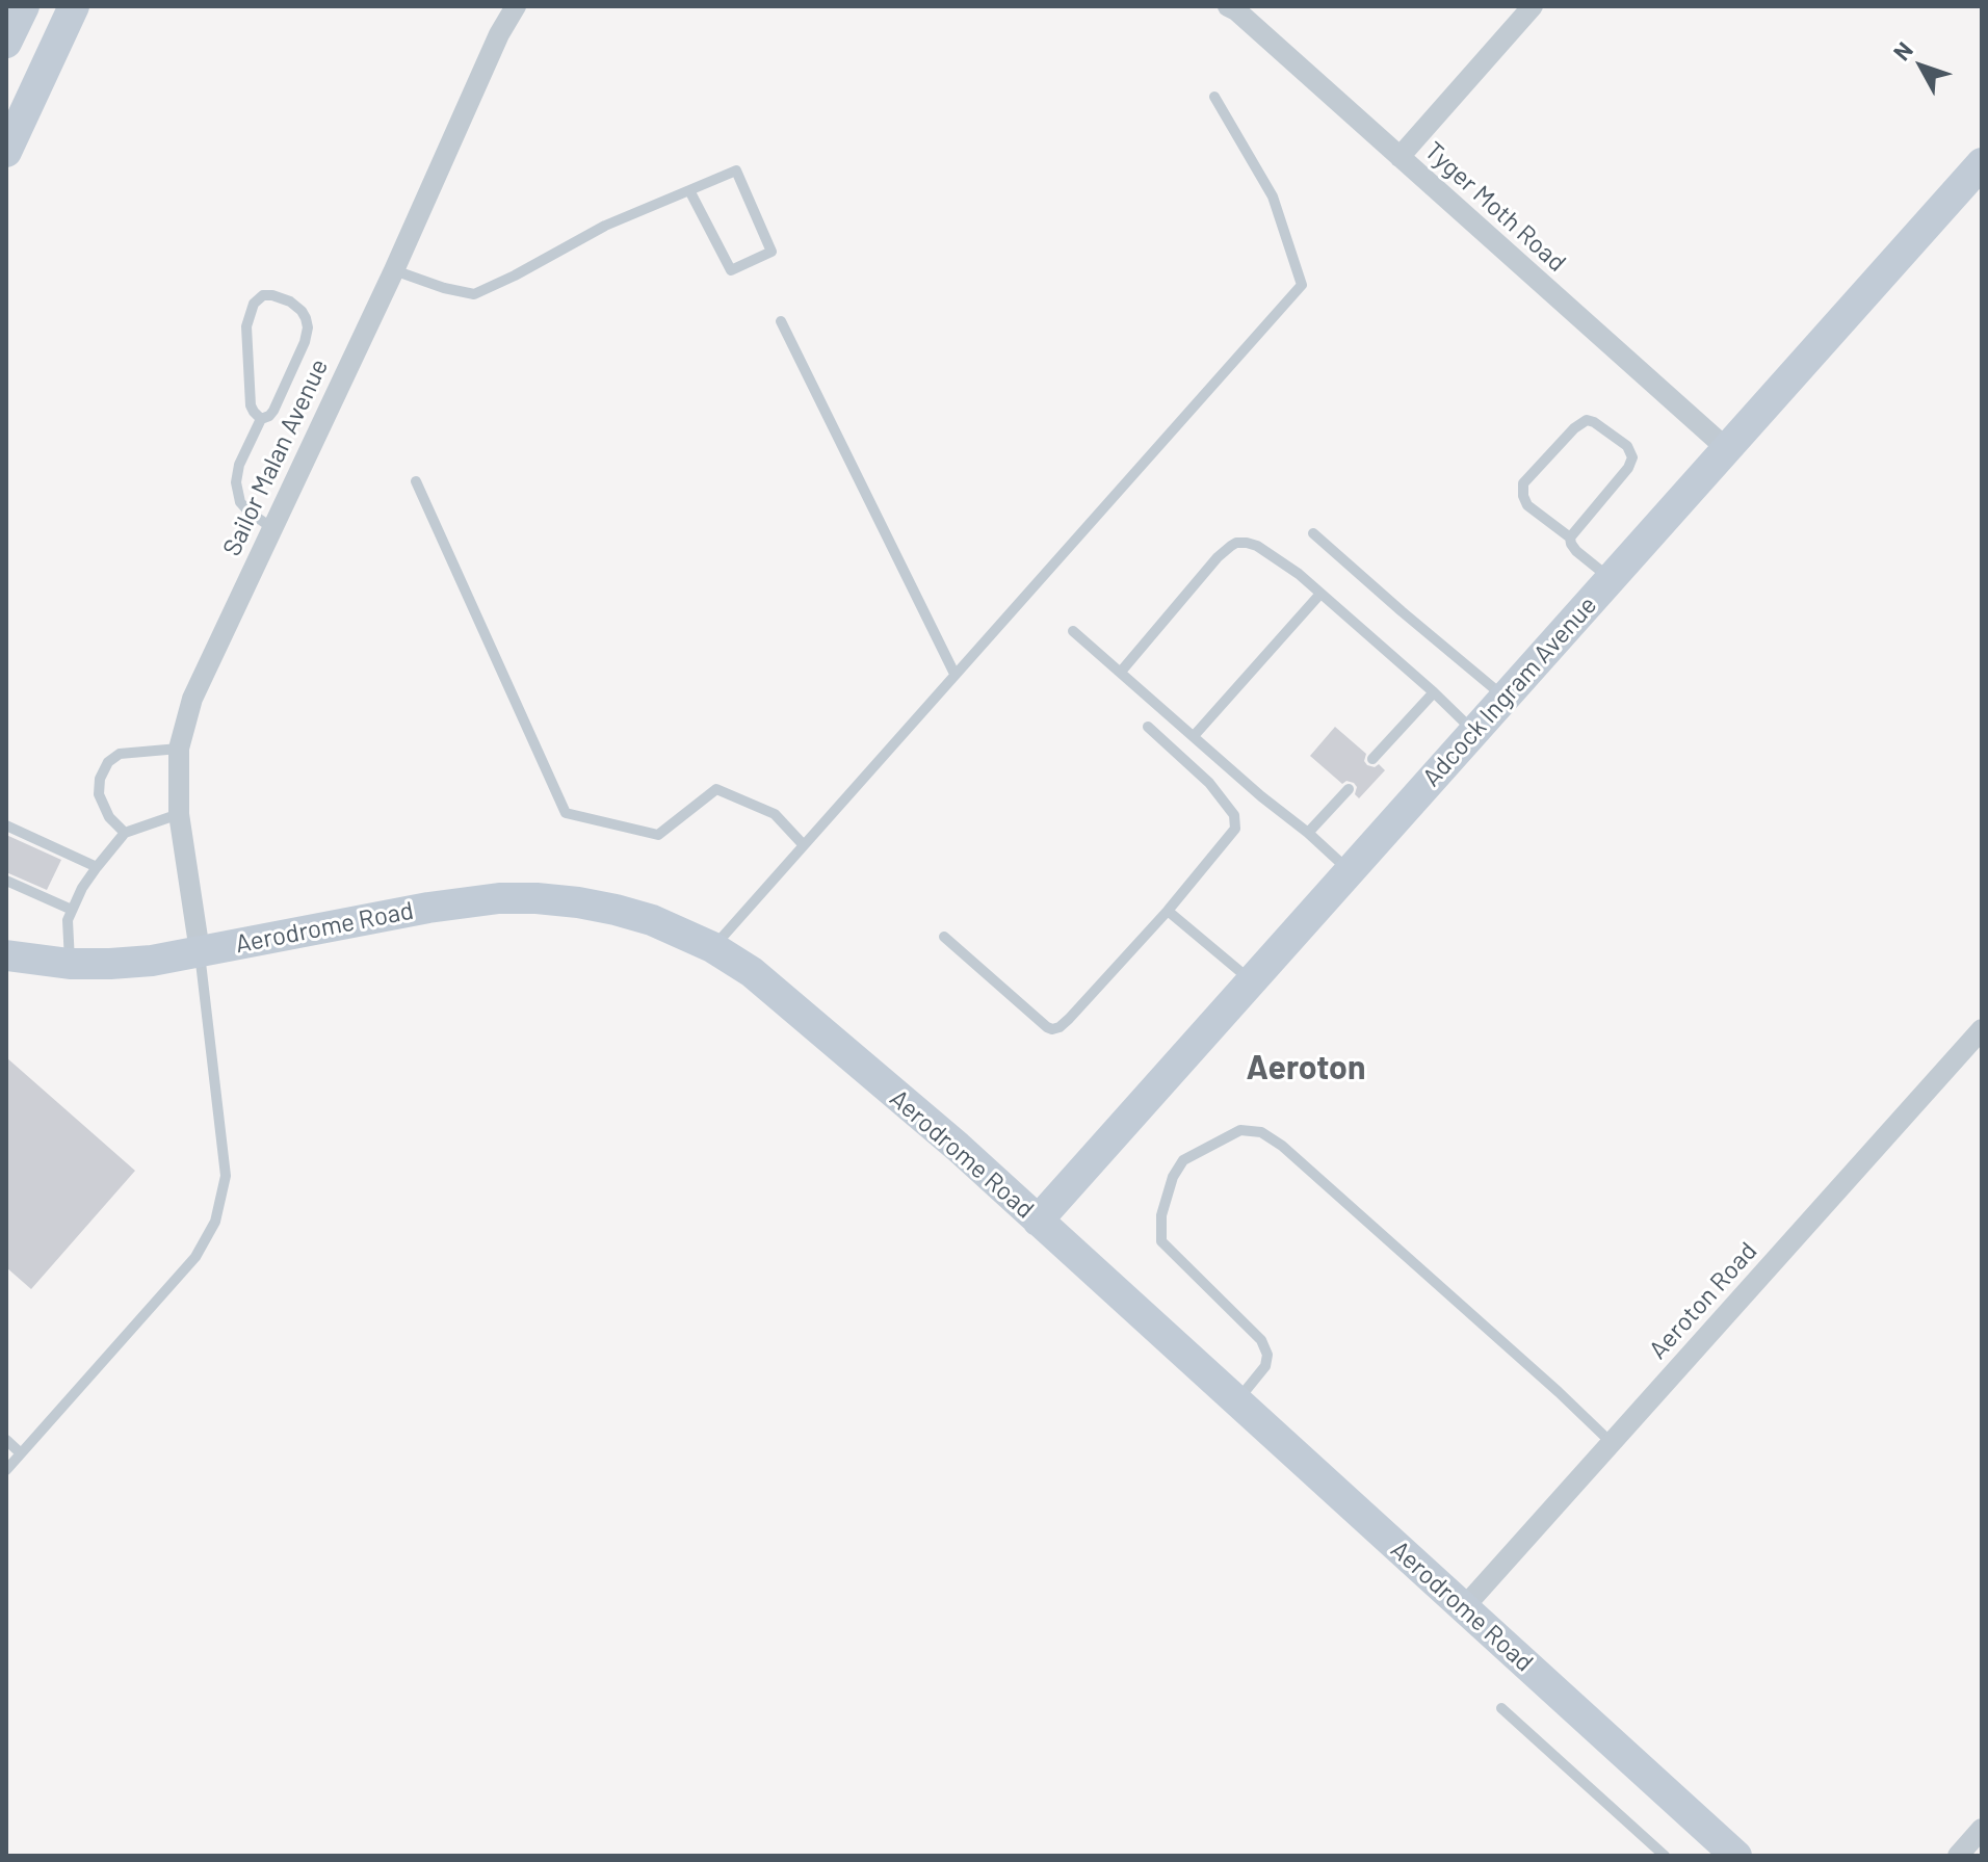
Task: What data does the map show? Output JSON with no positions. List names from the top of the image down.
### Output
{
  "streets": {
    "street": [
      "Tyger Moth Road",
      "Sailor Malan Avenue",
      "Adcock Ingram Avenue",
      "Aerodrome Road",
      "Aeroton Road"
    ]
  },
  "crossings": [
    ["Tyger Moth Road", "Adcock Ingram Avenue"],
    ["Sailor Malan Avenue", "Aerodrome Road"],
    ["Adcock Ingram Avenue", "Aerodrome Road"],
    ["Aerodrome Road", "Aeroton Road"]
  ],
  "districts": ["Aeroton"],
  "north": "top left"
}
